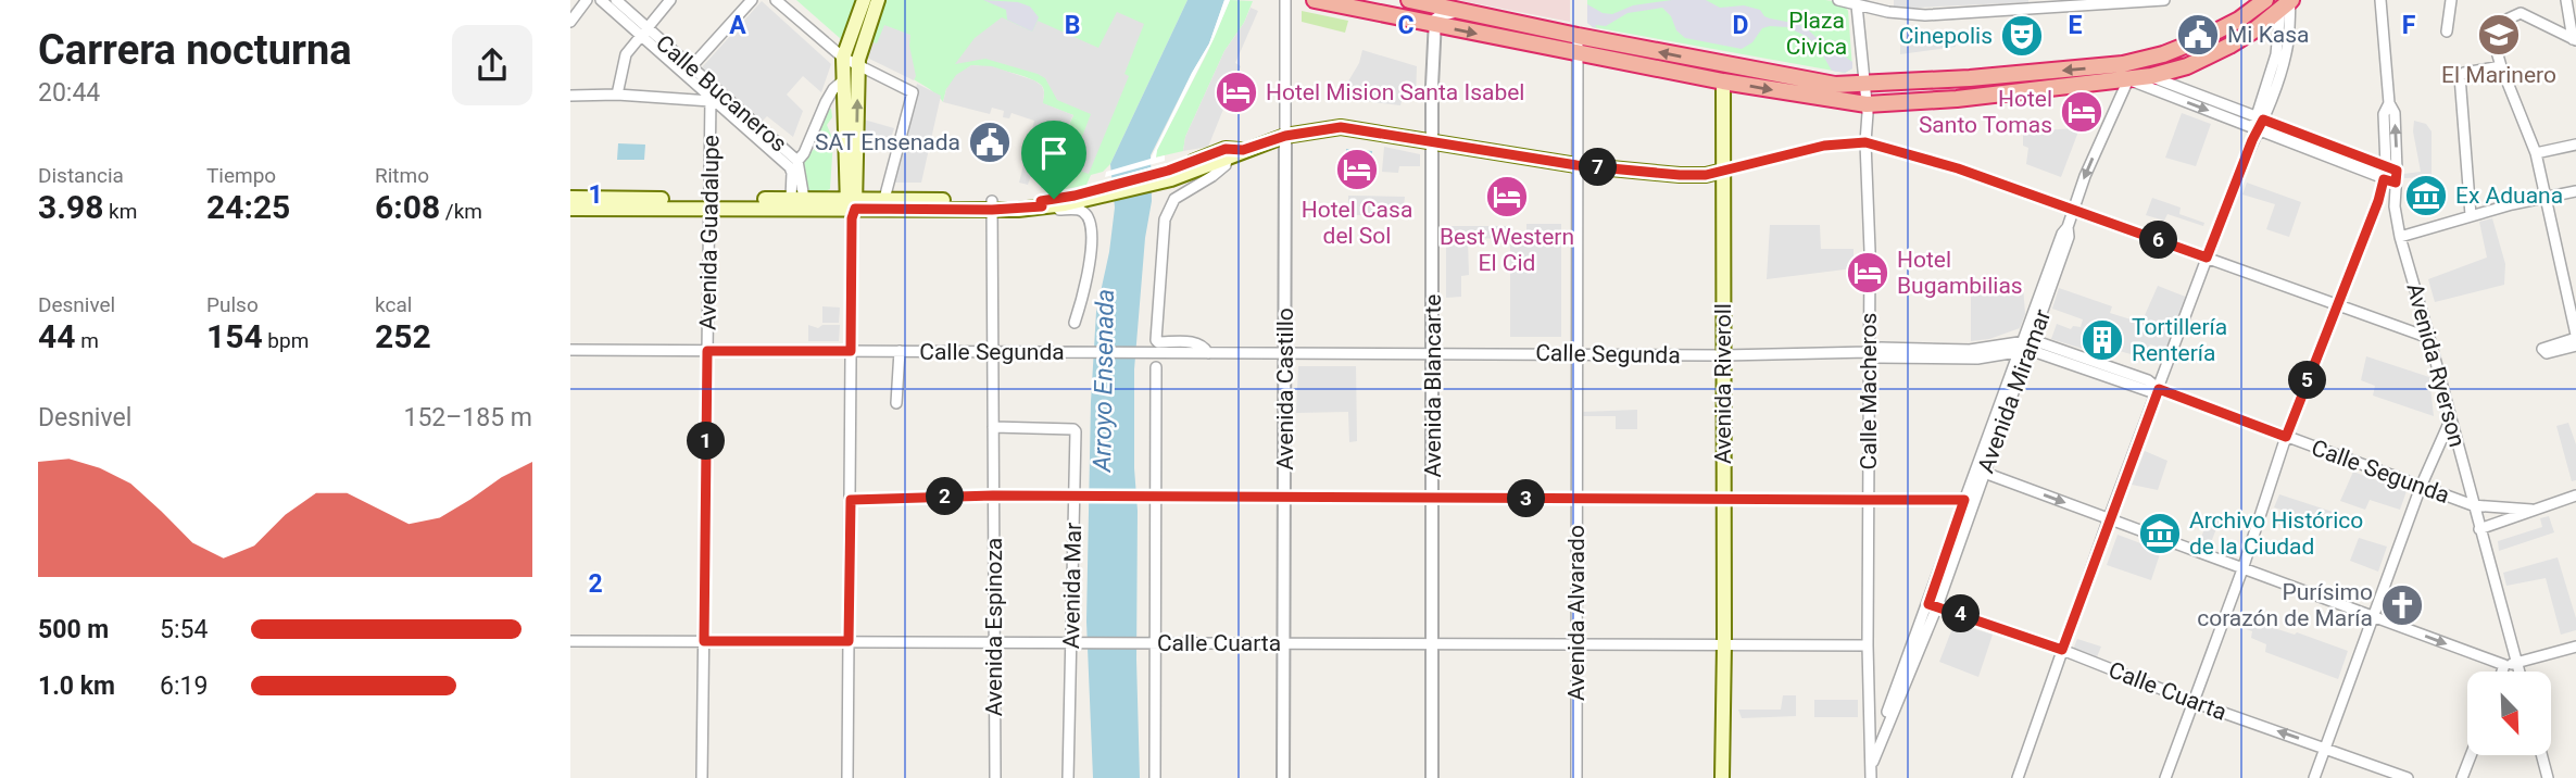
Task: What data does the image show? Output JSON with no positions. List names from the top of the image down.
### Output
{
  "streets": {
    "main road": ["Avenida Riveroll"],
    "street": [
      "Calle Bucaneros",
      "Avenida Guadalupe",
      "Calle Segunda",
      "Avenida Ryerson",
      "Avenida Blancarte",
      "Avenida Castillo",
      "Calle Macheros",
      "Avenida Miramar",
      "Avenida Mar",
      "Avenida Alvarado",
      "Avenida Espinoza",
      "Calle Cuarta"
    ]
  },
  "crossings": [
    ["Calle Bucaneros", "Avenida Guadalupe"],
    ["Avenida Guadalupe", "Calle Segunda"],
    ["Avenida Guadalupe", "Calle Cuarta"],
    ["Calle Segunda", "Avenida Ryerson"],
    ["Calle Segunda", "Avenida Riveroll"],
    ["Calle Segunda", "Avenida Blancarte"],
    ["Calle Segunda", "Avenida Castillo"],
    ["Calle Segunda", "Calle Macheros"],
    ["Calle Segunda", "Avenida Miramar"],
    ["Calle Segunda", "Avenida Alvarado"],
    ["Calle Segunda", "Avenida Espinoza"],
    ["Avenida Riveroll", "Calle Cuarta"],
    ["Avenida Blancarte", "Calle Cuarta"],
    ["Avenida Castillo", "Calle Cuarta"],
    ["Calle Macheros", "Avenida Miramar"],
    ["Calle Macheros", "Calle Cuarta"],
    ["Avenida Miramar", "Calle Cuarta"],
    ["Avenida Mar", "Avenida Espinoza"],
    ["Avenida Mar", "Calle Cuarta"],
    ["Avenida Alvarado", "Calle Cuarta"],
    ["Avenida Espinoza", "Calle Cuarta"]
  ],
  "water": ["Arroyo Ensenada"],
  "parks": ["Plaza Civica"],
  "places": {
    "public building": ["Mi Kasa", "SAT Ensenada"],
    "school or university": ["El Marinero"],
    "theatre": ["Cinepolis"],
    "hotel": [
      "Hotel Mision Santa Isabel",
      "Hotel Santo Tomas",
      "Hotel Casa del Sol",
      "Best Western El Cid",
      "Hotel Bugambilias"
    ],
    "museum": ["Ex Aduana", "Archivo Histórico de la Ciudad"],
    "building": ["Tortillería Rentería"],
    "church": ["Purísimo corazón de María"]
  },
  "north": "bottom right",
  "page": {
    "heading": ["Carrera nocturna", "20:44"],
    "stats": [
      ["Distancia", "3.98 km"],
      ["Tiempo", "24:25"],
      ["Ritmo", "6:08 /km"],
      ["Desnivel", "44 m"],
      ["Pulso", "154 bpm"],
      ["kcal", "252"]
    ],
    "pins": [
      "7",
      "6",
      "5",
      "1",
      "2",
      "3",
      "4"
    ],
    "chart": ["Desnivel", "152–185 m"],
    "list": [
      {
        "name": "500 m",
        "note": "5:54"
      },
      {
        "name": "1.0 km",
        "note": "6:19"
      }
    ]
  },
  "grid": {
    "columns": [
      "A",
      "B",
      "C",
      "D",
      "E",
      "F"
    ],
    "rows": ["1", "2"]
  }
}
